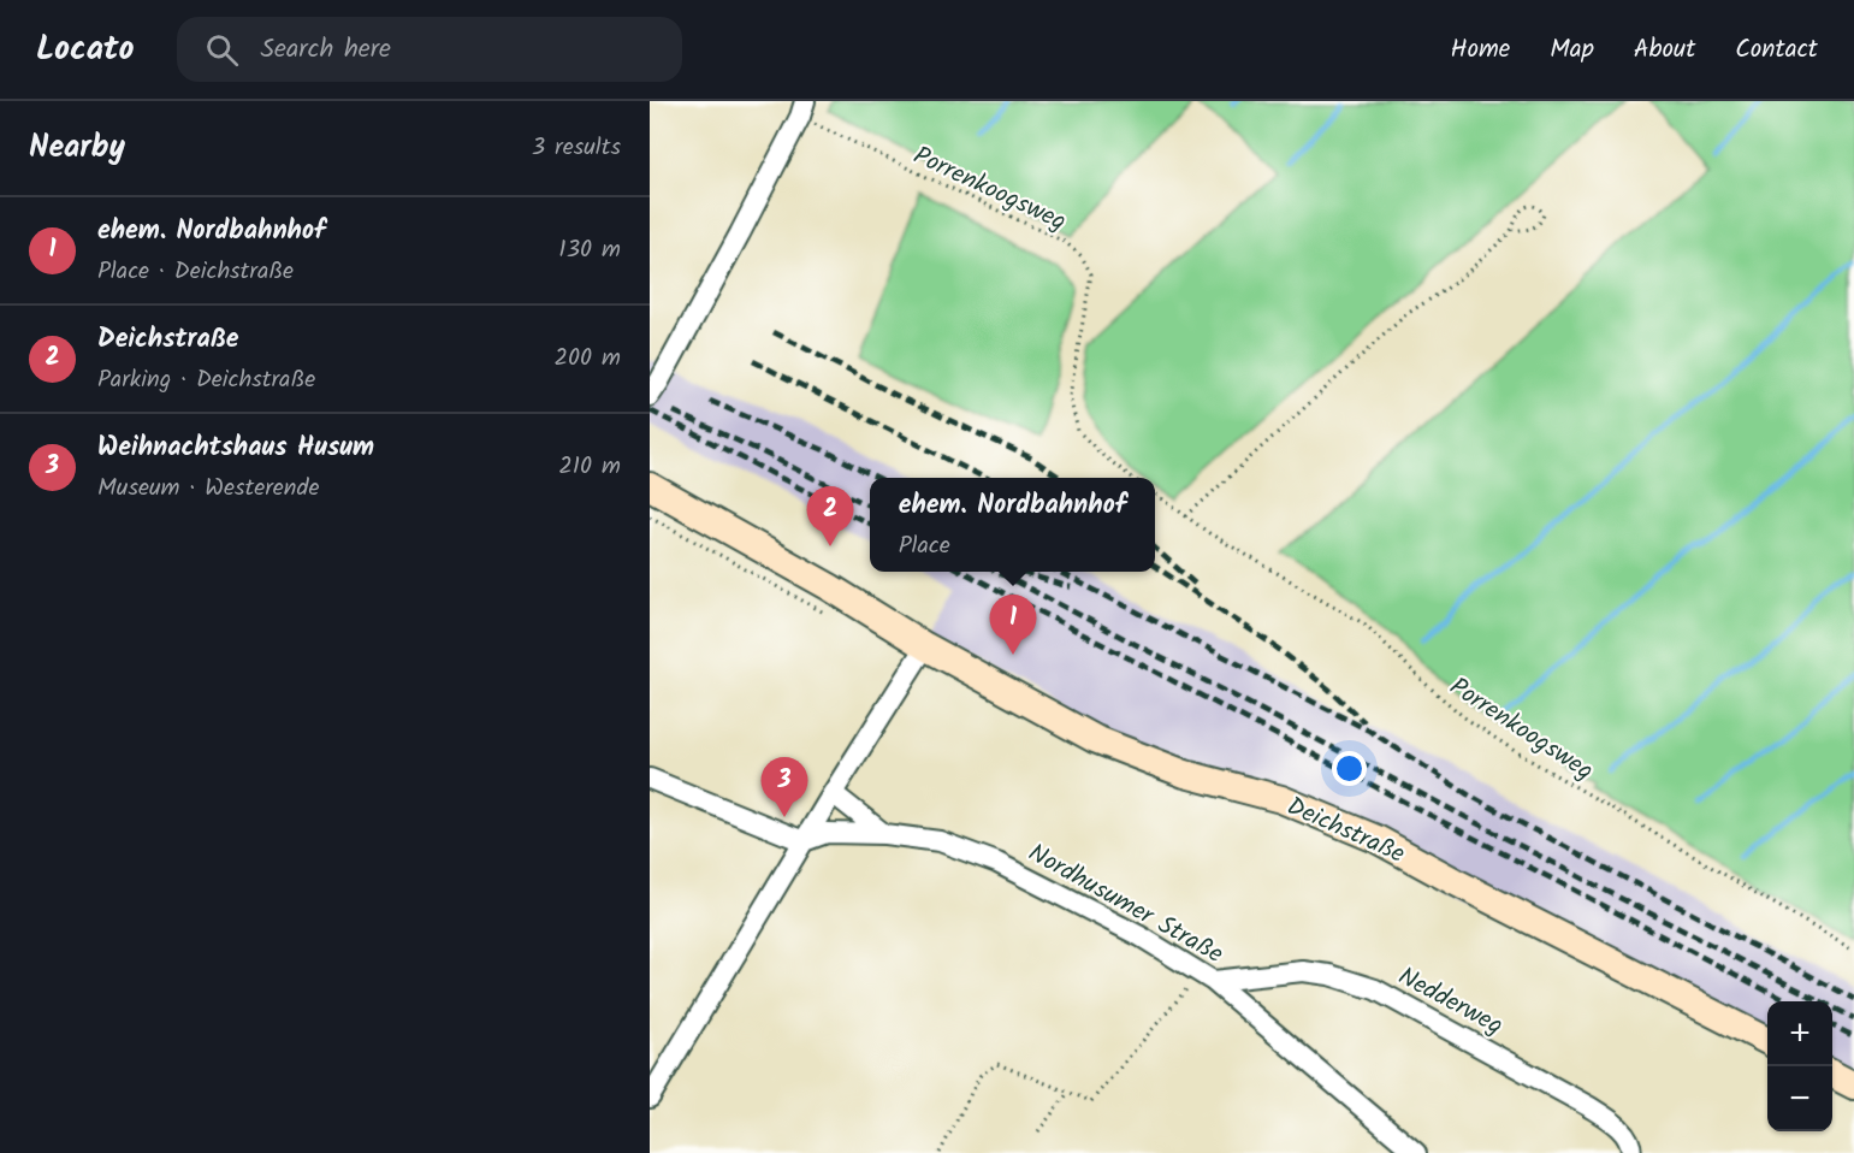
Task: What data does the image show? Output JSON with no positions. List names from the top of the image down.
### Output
{
  "streets": {
    "main road": ["Deichstraße"],
    "street": ["Nordhusumer Straße", "Nedderweg"],
    "path": ["Porrenkoogsweg"]
  },
  "crossings": [
    ["Nordhusumer Straße", "Nedderweg"]
  ],
  "page": {
    "header": "Locato",
    "search": "Search here",
    "nav": [
      "Home",
      "Map",
      "About",
      "Contact"
    ],
    "heading": ["Nearby", "3 results"],
    "list": [
      {
        "mark": "1",
        "name": "ehem. Nordbahnhof",
        "note": "Place · Deichstraße",
        "value": "130 m"
      },
      {
        "mark": "2",
        "name": "Deichstraße",
        "note": "Parking · Deichstraße",
        "value": "200 m"
      },
      {
        "mark": "3",
        "name": "Weihnachtshaus Husum",
        "note": "Museum · Westerende",
        "value": "210 m"
      }
    ],
    "popup": ["ehem. Nordbahnhof", "Place"],
    "pins": ["2", "1", "3"],
    "map_buttons": ["+", "−"]
  }
}
